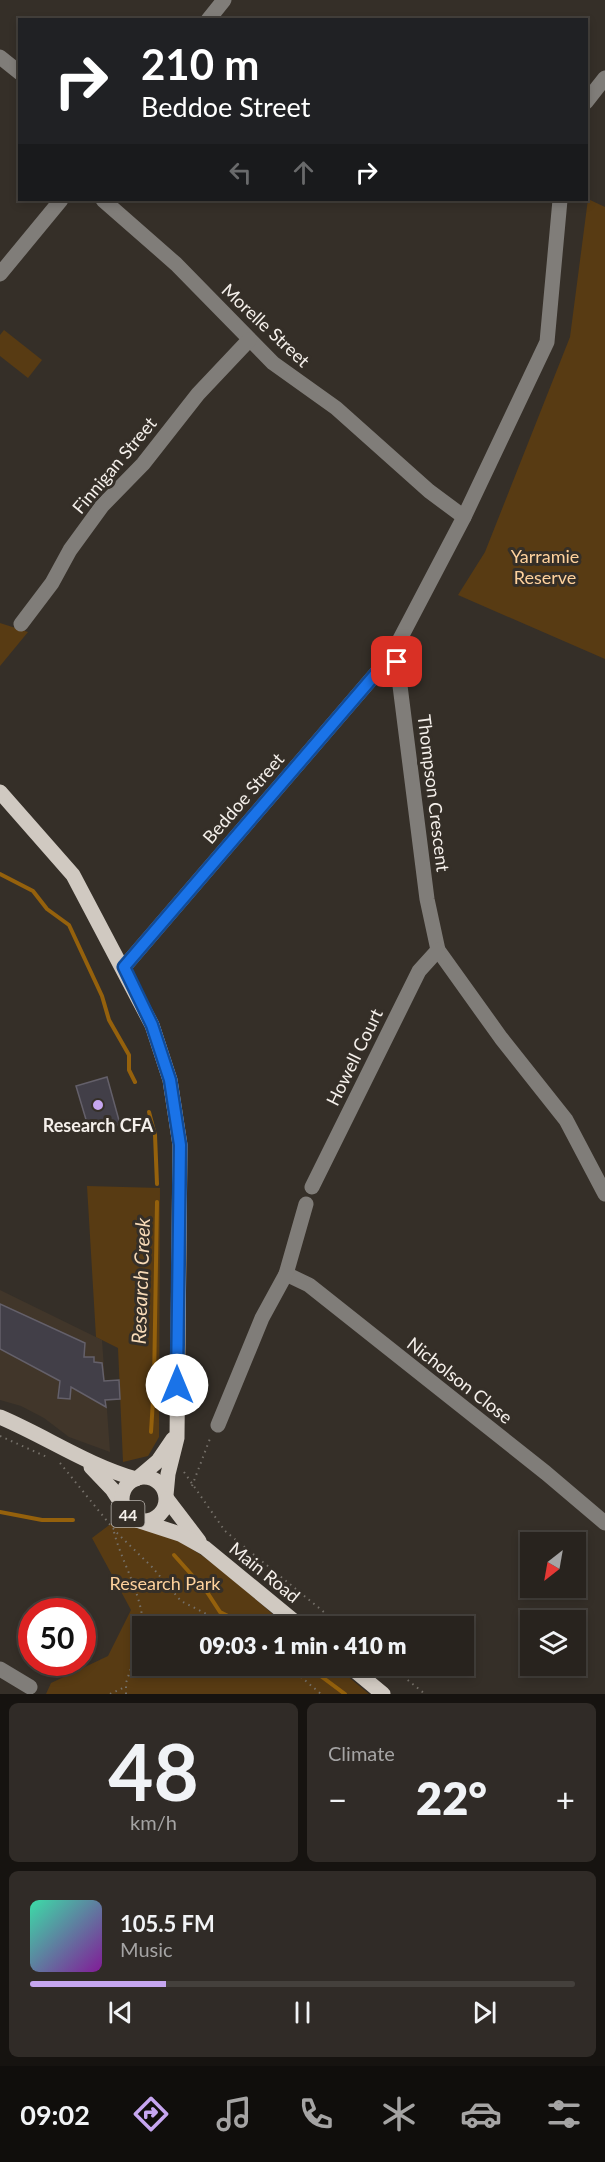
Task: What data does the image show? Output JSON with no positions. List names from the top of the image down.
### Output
{
  "streets": {
    "main road": ["44", "Main Road"],
    "street": [
      "Morelle Street",
      "Finnigan Street",
      "Thompson Crescent",
      "Beddoe Street",
      "Howell Court",
      "Nicholson Close"
    ]
  },
  "crossings": [
    ["Morelle Street", "Finnigan Street"],
    ["Morelle Street", "Thompson Crescent"],
    ["Thompson Crescent", "Beddoe Street"],
    ["Thompson Crescent", "Howell Court"],
    ["44", "Main Road"]
  ],
  "water": ["Research Creek"],
  "parks": ["Yarramie Reserve", "Research Park"],
  "places": ["Research CFA"],
  "north": "bottom left",
  "page": {
    "turn": ["210 m", "Beddoe Street"],
    "limit": "50",
    "trip": "09:03 · 1 min · 410 m",
    "tile": [
      ["48", "km/h"],
      "Climate"
    ],
    "heat": ["−", "22°", "+"],
    "song": ["105.5 FM", "Music"],
    "tabs": "09:02"
  }
}
